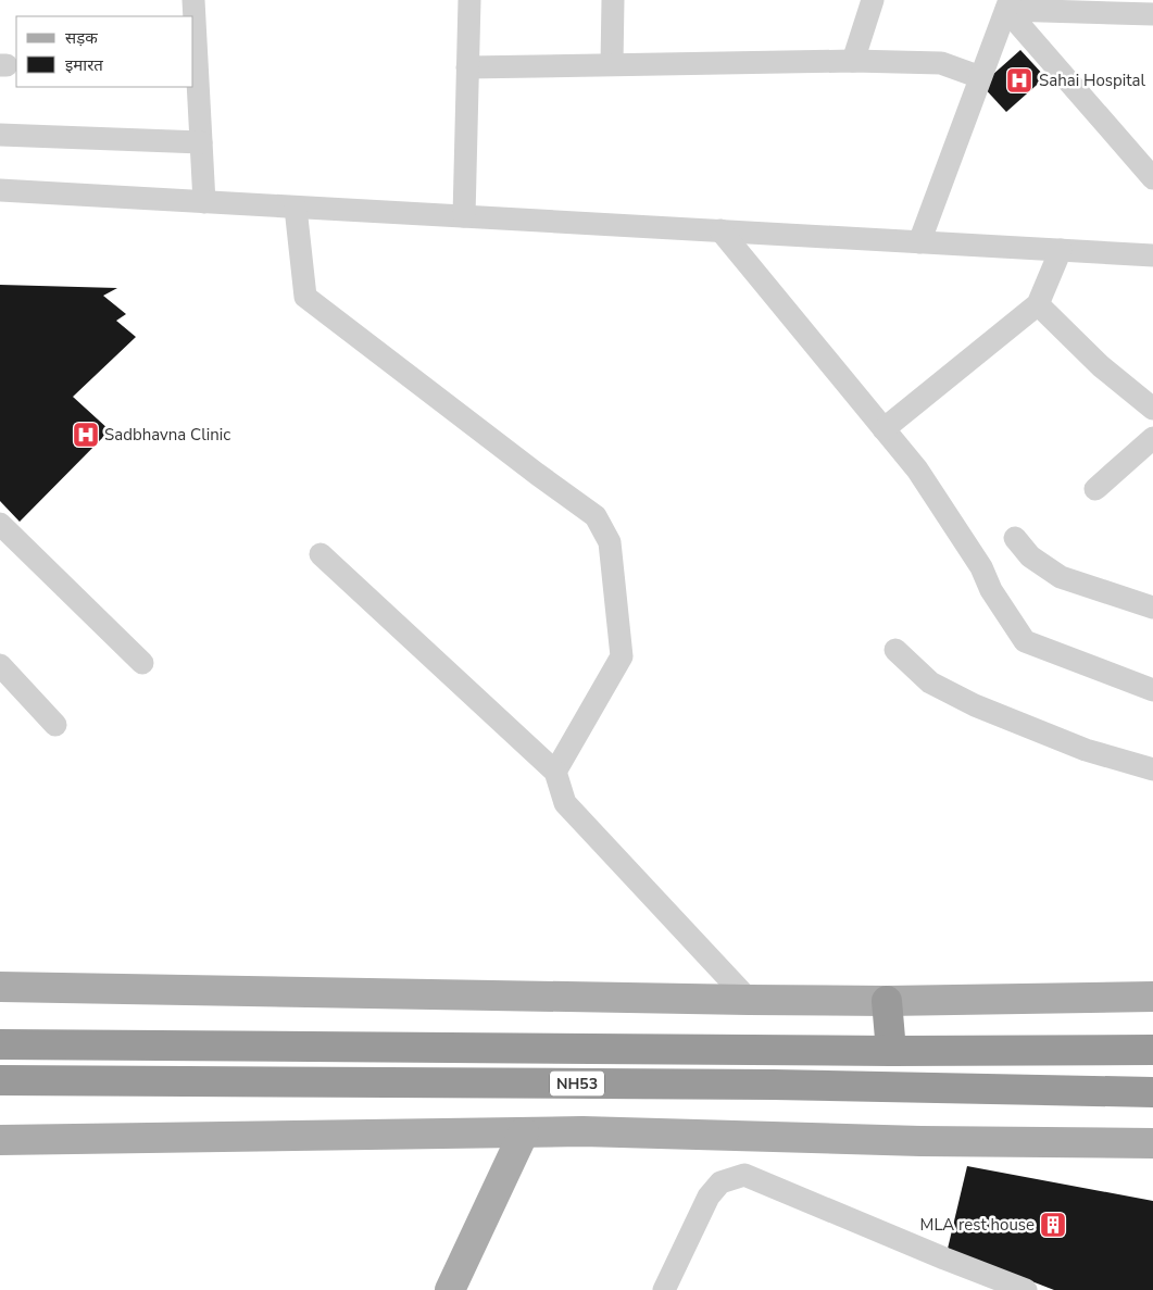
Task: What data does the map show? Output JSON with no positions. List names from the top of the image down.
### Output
{
  "streets": {
    "highway": ["NH53"]
  },
  "places": {
    "hospital": ["Sahai Hospital", "Sadbhavna Clinic"],
    "building": ["MLA rest house"]
  },
  "legend": ["सड़क", "इमारत"]
}
